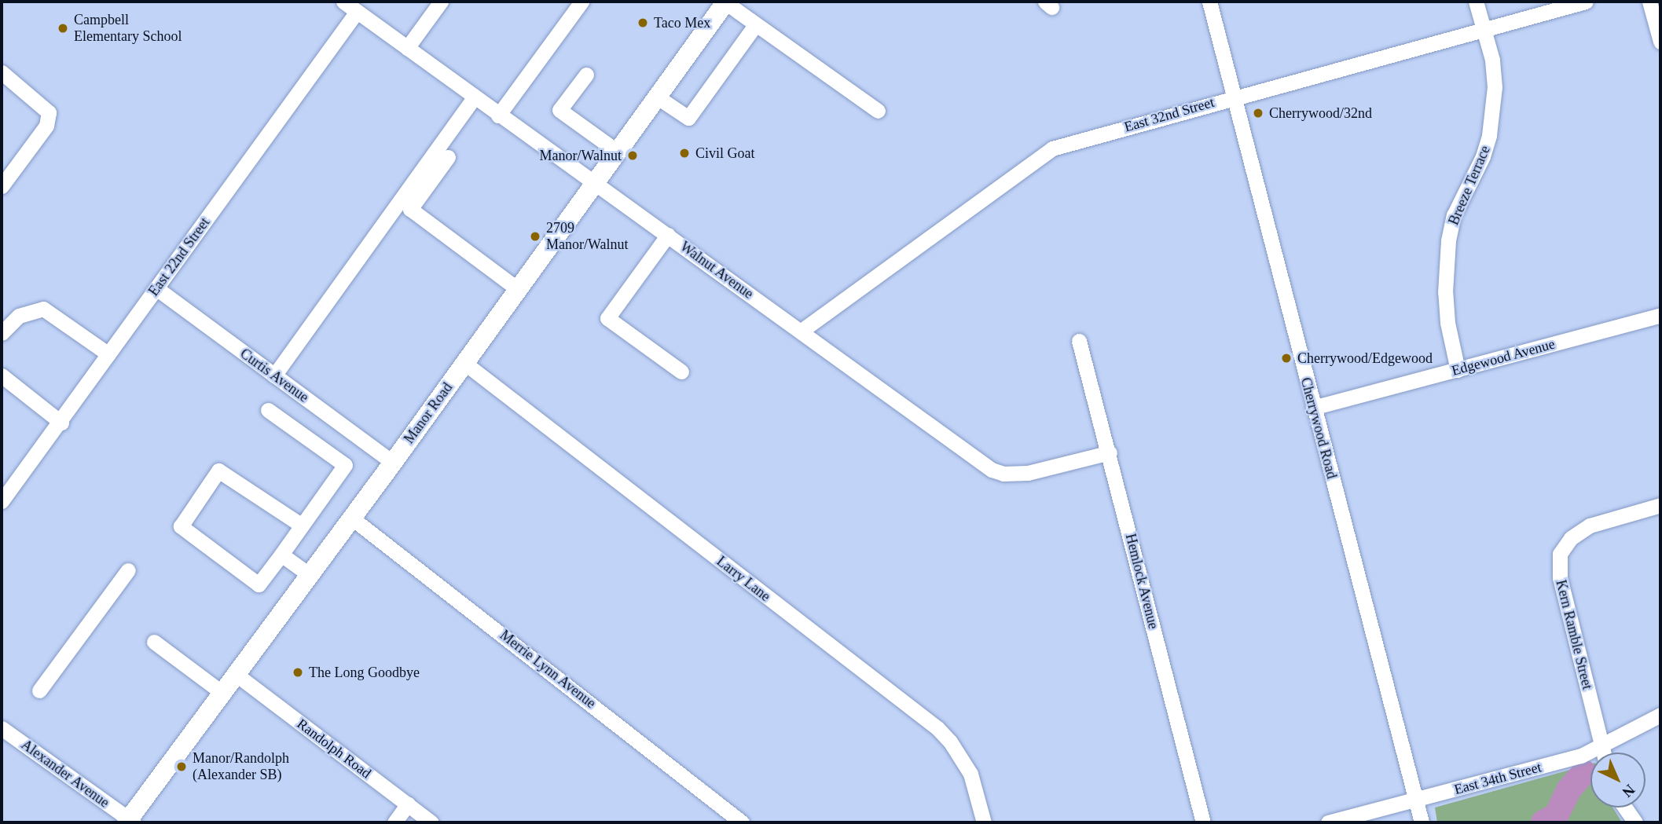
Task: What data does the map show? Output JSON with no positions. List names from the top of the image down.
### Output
{
  "streets": {
    "main road": ["Manor Road"],
    "street": [
      "East 32nd Street",
      "Breeze Terrace",
      "East 22nd Street",
      "Walnut Avenue",
      "Edgewood Avenue",
      "Curtis Avenue",
      "Cherrywood Road",
      "Larry Lane",
      "Hemlock Avenue",
      "Kern Ramble Street",
      "Merrie Lynn Avenue",
      "Randolph Road",
      "Alexander Avenue",
      "East 34th Street"
    ]
  },
  "crossings": [
    ["East 32nd Street", "Breeze Terrace"],
    ["East 32nd Street", "Walnut Avenue"],
    ["East 32nd Street", "Cherrywood Road"],
    ["Breeze Terrace", "Edgewood Avenue"],
    ["East 22nd Street", "Walnut Avenue"],
    ["East 22nd Street", "Curtis Avenue"],
    ["Walnut Avenue", "Manor Road"],
    ["Walnut Avenue", "Hemlock Avenue"],
    ["Edgewood Avenue", "Cherrywood Road"],
    ["Curtis Avenue", "Manor Road"],
    ["Manor Road", "Larry Lane"],
    ["Manor Road", "Merrie Lynn Avenue"],
    ["Manor Road", "Randolph Road"],
    ["Manor Road", "Alexander Avenue"],
    ["Cherrywood Road", "East 34th Street"],
    ["Kern Ramble Street", "East 34th Street"]
  ],
  "places": [
    "Taco Mex",
    "Campbell Elementary School",
    "Cherrywood/32nd",
    "Civil Goat",
    "Manor/Walnut",
    "2709 Manor/Walnut",
    "Cherrywood/Edgewood",
    "The Long Goodbye",
    "Manor/Randolph (Alexander SB)"
  ],
  "north": "bottom right"
}
